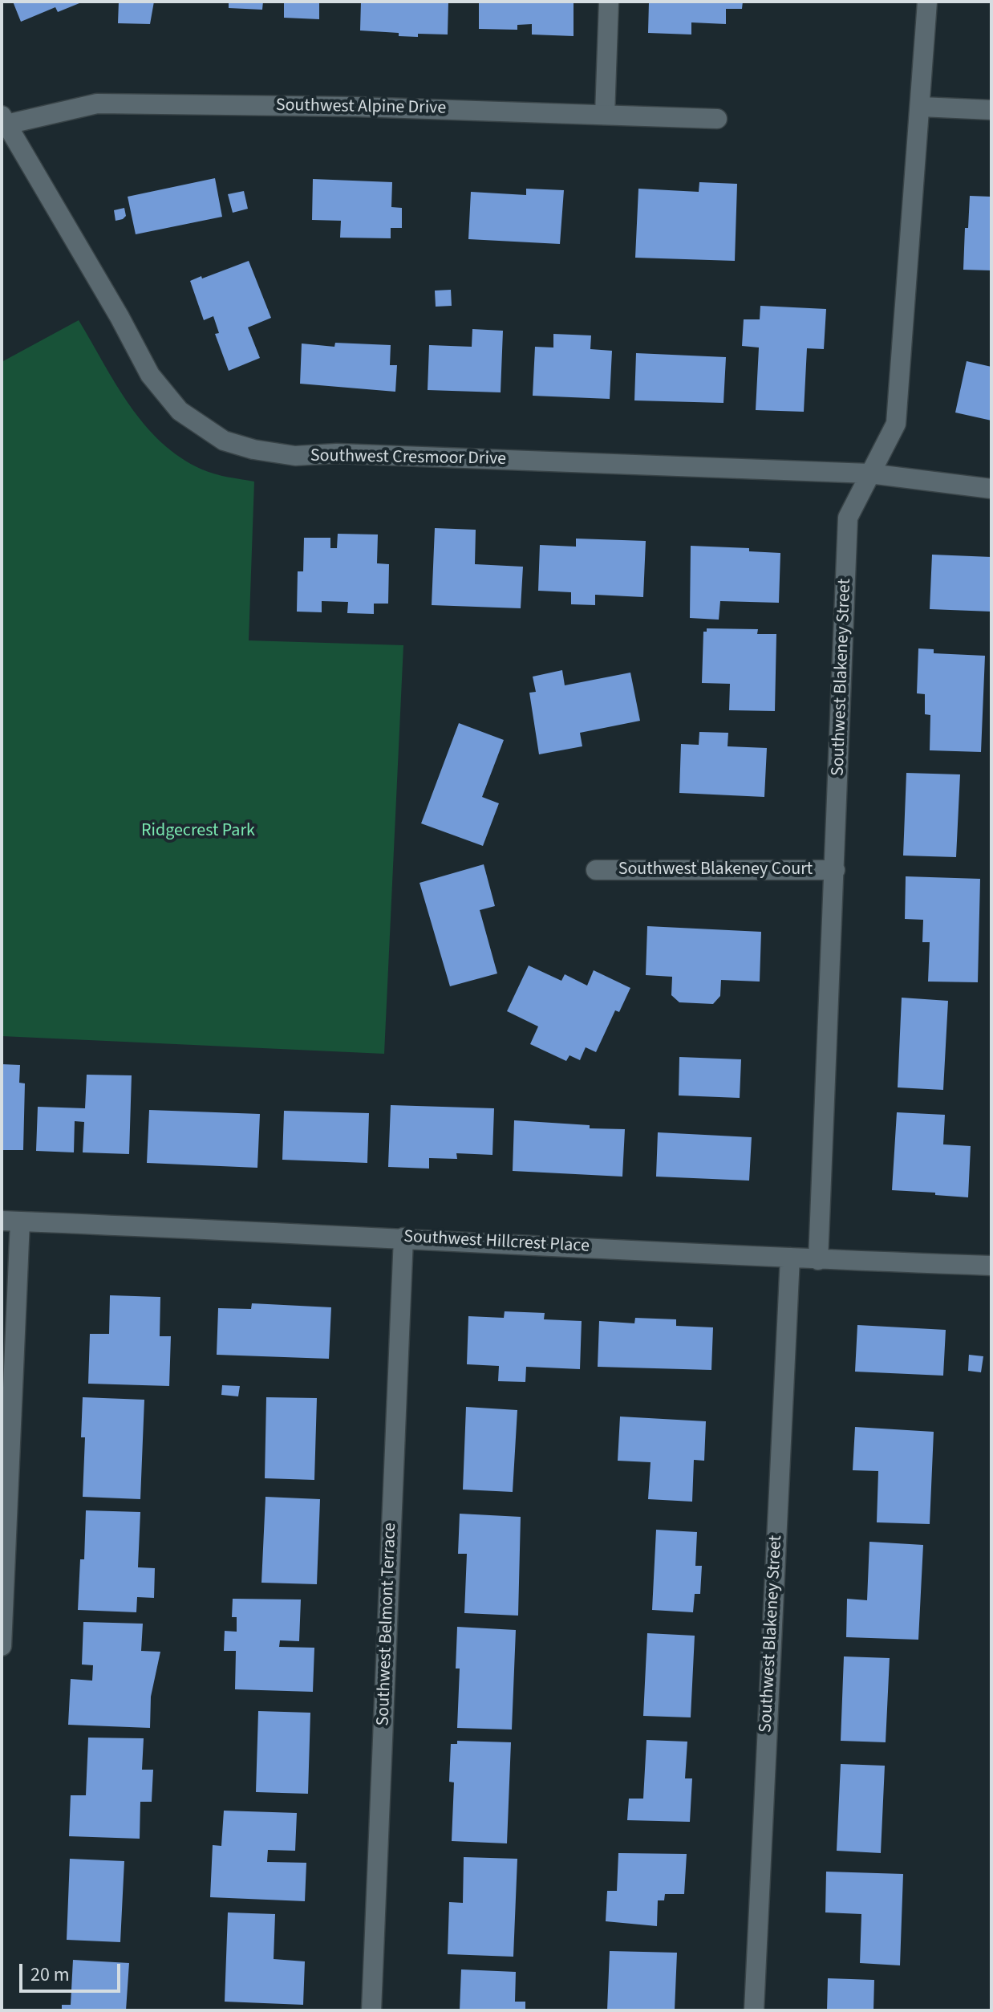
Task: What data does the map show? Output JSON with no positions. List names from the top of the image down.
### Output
{
  "streets": {
    "street": [
      "Southwest Alpine Drive",
      "Southwest Cresmoor Drive",
      "Southwest Blakeney Street",
      "Southwest Blakeney Court",
      "Southwest Hillcrest Place",
      "Southwest Belmont Terrace"
    ]
  },
  "crossings": [
    ["Southwest Alpine Drive", "Southwest Cresmoor Drive"],
    ["Southwest Cresmoor Drive", "Southwest Blakeney Street"],
    ["Southwest Blakeney Street", "Southwest Blakeney Court"],
    ["Southwest Blakeney Street", "Southwest Hillcrest Place"],
    ["Southwest Hillcrest Place", "Southwest Belmont Terrace"]
  ],
  "parks": ["Ridgecrest Park"],
  "scale_bar": "20 m"
}
